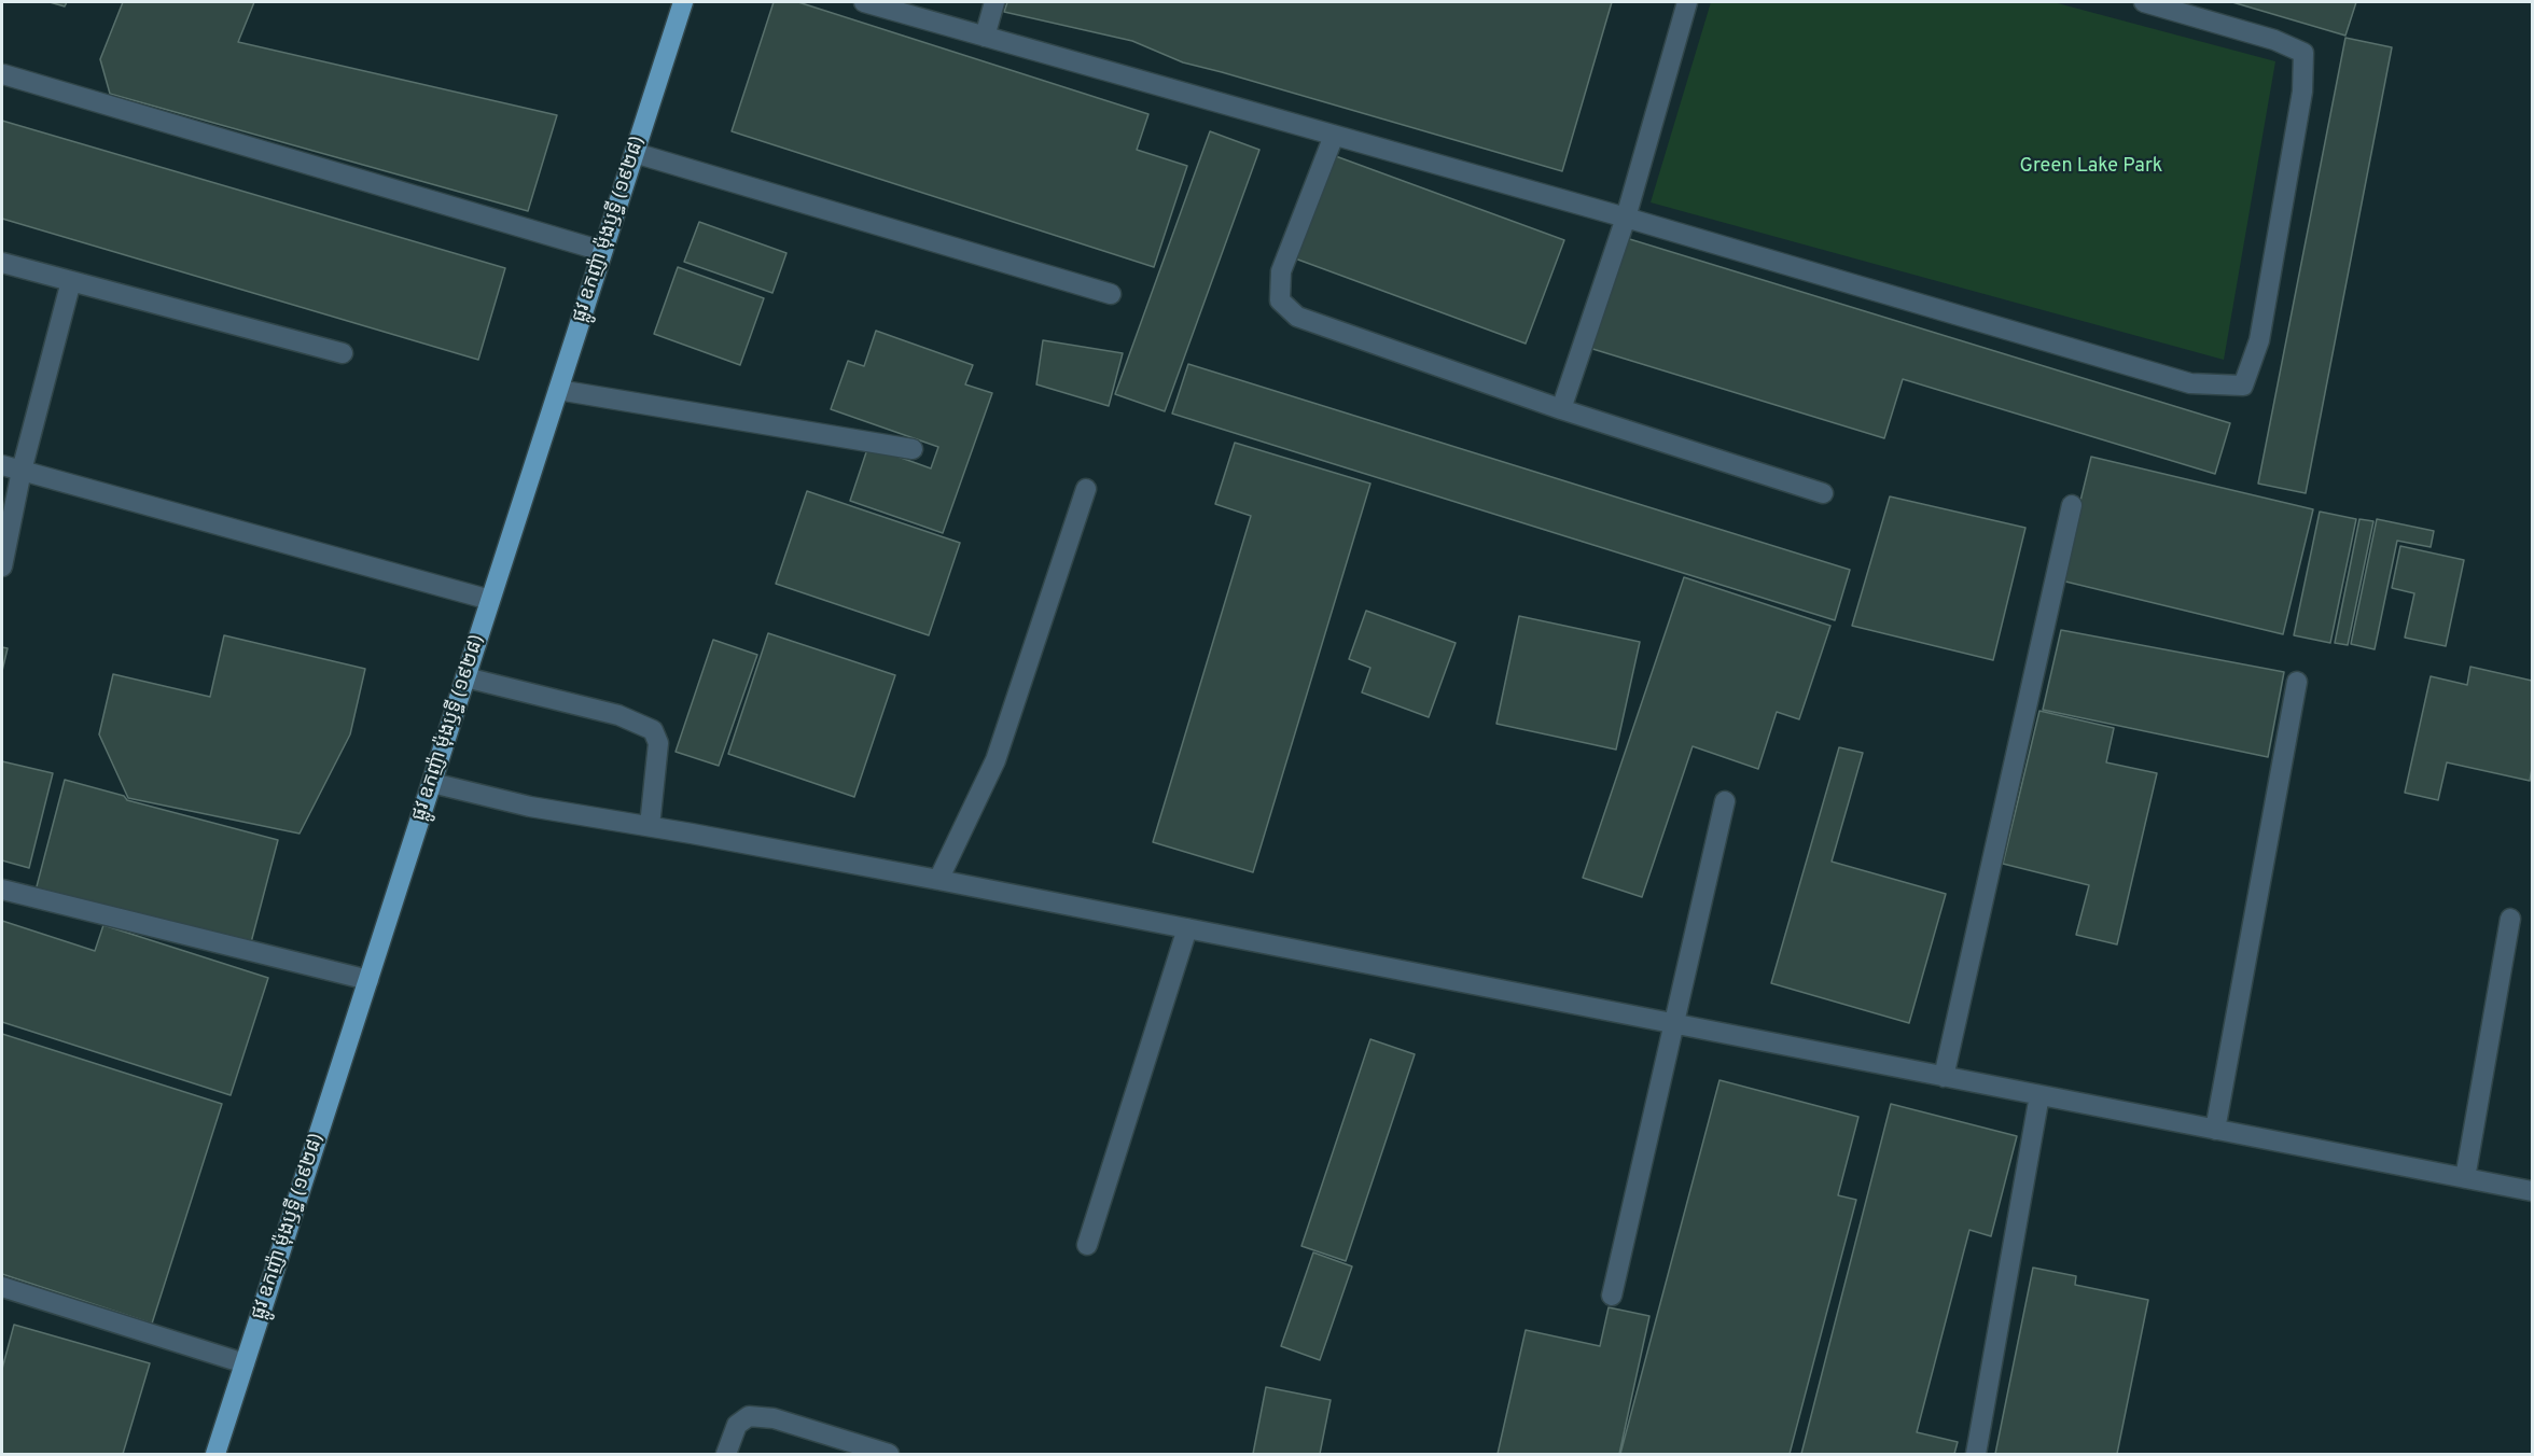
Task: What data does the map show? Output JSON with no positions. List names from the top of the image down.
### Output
{
  "streets": {
    "main road": ["ផ្លូវ ឧកញ៉ា ម៉ុងឫទ្ធី (១៩២៨)"]
  },
  "parks": ["Green Lake Park"]
}
